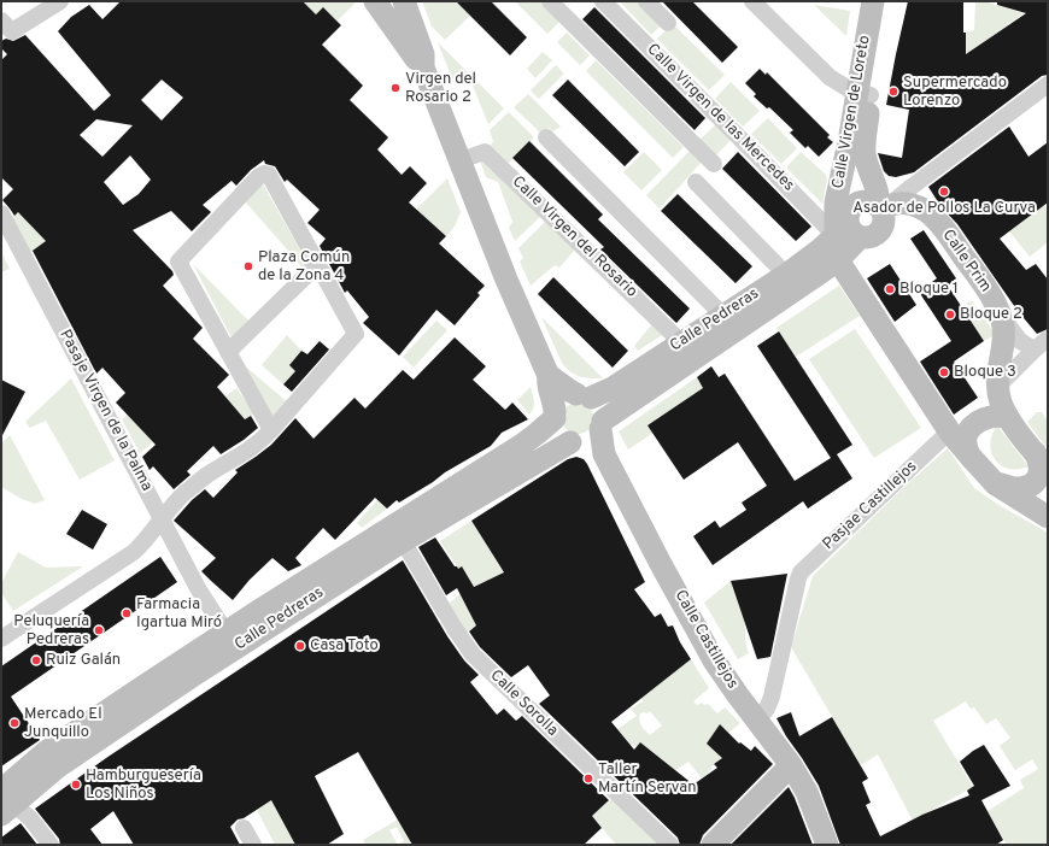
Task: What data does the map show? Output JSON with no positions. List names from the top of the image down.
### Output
{
  "streets": {
    "main road": [
      "Calle Virgen de Loreto",
      "Calle Prim",
      "Calle Pedreras",
      "Calle Castillejos"
    ],
    "street": [
      "Calle Virgen de las Mercedes",
      "Calle Virgen del Rosario",
      "Pasaje Virgen de la Palma",
      "Pasjae Castillejos",
      "Calle Sorolla"
    ]
  },
  "crossings": [
    ["Calle Virgen de Loreto", "Calle Virgen de las Mercedes"],
    ["Calle Virgen de Loreto", "Calle Prim"],
    ["Calle Virgen de Loreto", "Calle Pedreras"],
    ["Calle Virgen de las Mercedes", "Calle Pedreras"],
    ["Calle Virgen del Rosario", "Calle Pedreras"],
    ["Calle Pedreras", "Pasaje Virgen de la Palma"],
    ["Calle Pedreras", "Calle Castillejos"],
    ["Calle Pedreras", "Calle Sorolla"],
    ["Pasjae Castillejos", "Calle Castillejos"]
  ],
  "places": [
    "Virgen del Rosario 2",
    "Supermercado Lorenzo",
    "Asador de Pollos La Curva",
    "Plaza Común de la Zona 4",
    "Bloque 1",
    "Bloque 2",
    "Bloque 3",
    "Farmacia Igartua Miró",
    "Peluquería Pedreras",
    "Casa Toto",
    "Ruiz Galán",
    "Mercado El Junquillo",
    "Taller Martín Servan",
    "Hamburguesería Los Niños"
  ]
}
